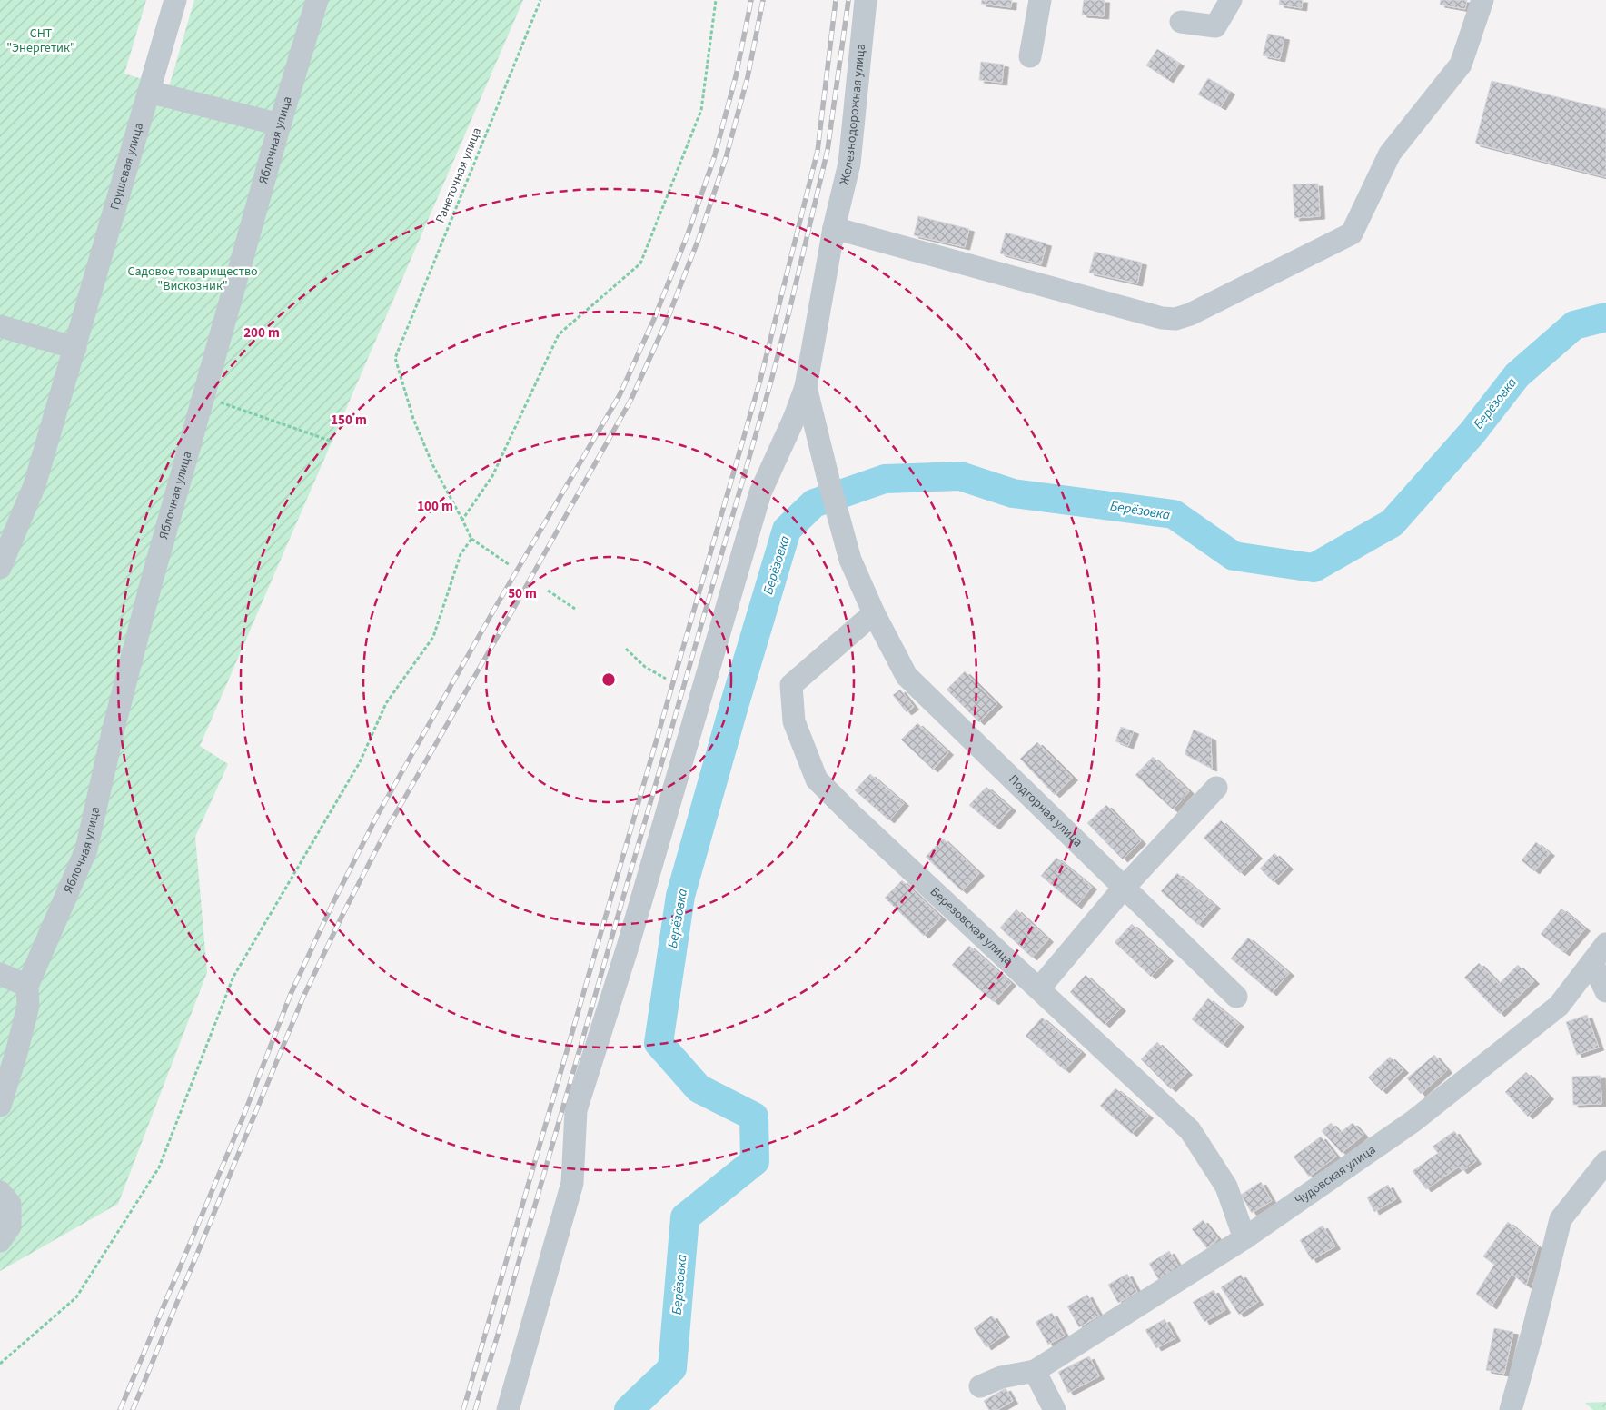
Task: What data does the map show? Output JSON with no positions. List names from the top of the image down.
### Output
{
  "streets": {
    "street": [
      "Железнодорожная улица",
      "Яблочная улица",
      "Грушевая улица",
      "Подгорная улица",
      "Березовская улица",
      "Чудовская улица"
    ],
    "path": ["Ранеточная улица"]
  },
  "crossings": [
    ["Железнодорожная улица", "Подгорная улица"],
    ["Подгорная улица", "Березовская улица"],
    ["Березовская улица", "Чудовская улица"]
  ],
  "water": ["Берёзовка"],
  "parks": ["СНТ \"Энергетик\"", "Садовое товарищество \"Вискозник\""],
  "rings": [
    "200 m",
    "150 m",
    "100 m",
    "50 m"
  ]
}
